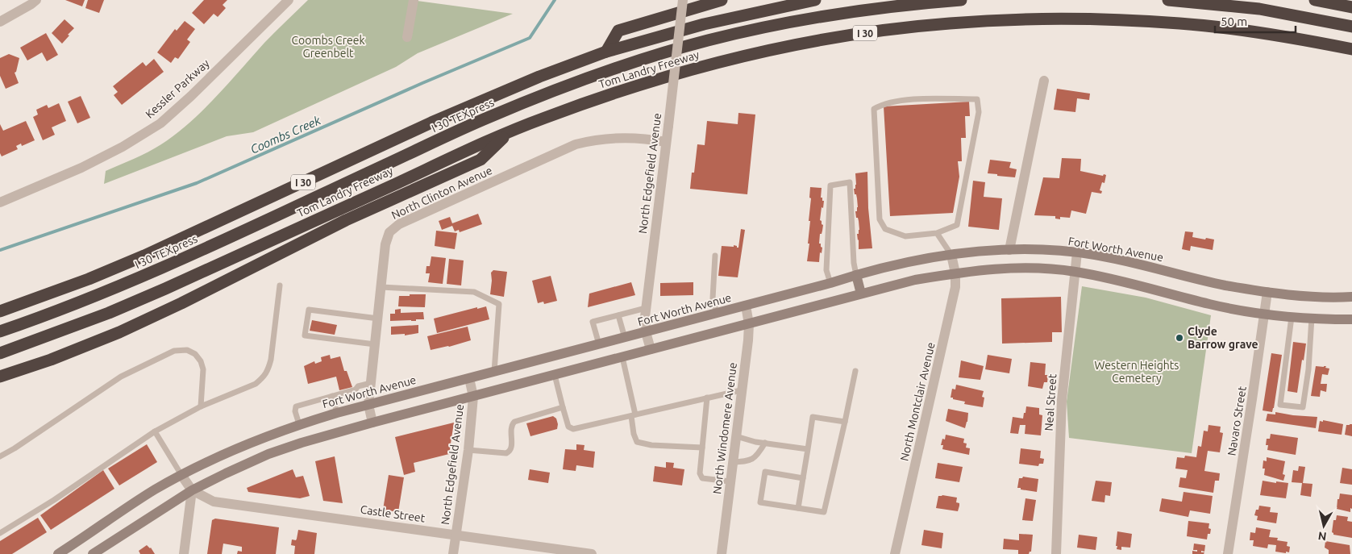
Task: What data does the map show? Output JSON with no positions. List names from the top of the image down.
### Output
{
  "streets": {
    "highway": ["I 30", "Tom Landry Freeway", "I 30 TEXpress"],
    "main road": ["Fort Worth Avenue"],
    "street": [
      "Kessler Parkway",
      "North Edgefield Avenue",
      "North Clinton Avenue",
      "North Montclair Avenue",
      "Neal Street",
      "Navaro Street",
      "North Windomere Avenue",
      "Castle Street"
    ]
  },
  "crossings": [
    ["North Edgefield Avenue", "North Clinton Avenue"],
    ["North Edgefield Avenue", "Fort Worth Avenue"],
    ["North Edgefield Avenue", "Castle Street"],
    ["North Clinton Avenue", "Fort Worth Avenue"],
    ["Fort Worth Avenue", "North Montclair Avenue"],
    ["Fort Worth Avenue", "Neal Street"],
    ["Fort Worth Avenue", "Navaro Street"],
    ["Fort Worth Avenue", "North Windomere Avenue"]
  ],
  "water": ["Coombs Creek"],
  "parks": ["Coombs Creek Greenbelt", "Western Heights Cemetery"],
  "places": ["Clyde Barrow grave"],
  "scale_bar": "50 m",
  "north": "bottom"
}
